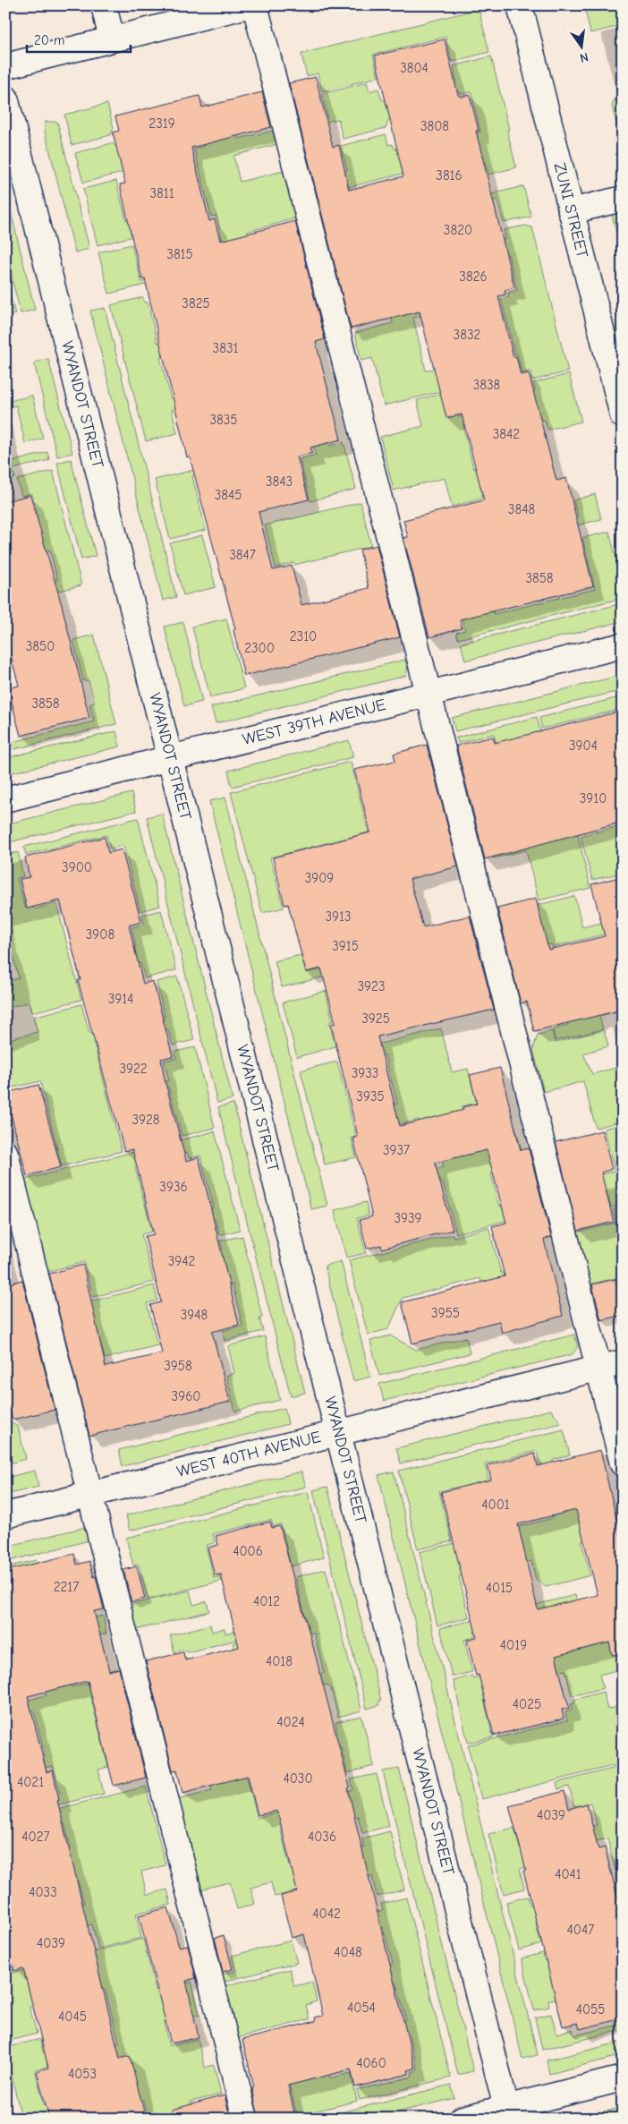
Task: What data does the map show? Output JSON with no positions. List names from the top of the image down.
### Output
{
  "streets": {
    "street": [
      "ZUNI STREET",
      "WYANDOT STREET",
      "WEST 39TH AVENUE",
      "WEST 40TH AVENUE"
    ]
  },
  "crossings": [
    ["WYANDOT STREET", "WEST 39TH AVENUE"],
    ["WYANDOT STREET", "WEST 40TH AVENUE"]
  ],
  "house_numbers": [
    "3804",
    "2319",
    "3808",
    "3816",
    "3811",
    "3820",
    "3815",
    "3826",
    "3825",
    "3832",
    "3831",
    "3838",
    "3835",
    "3842",
    "3843",
    "3845",
    "3848",
    "3847",
    "3858",
    "2310",
    "3850",
    "2300",
    "3858",
    "3904",
    "3910",
    "3900",
    "3909",
    "3913",
    "3908",
    "3915",
    "3923",
    "3914",
    "3925",
    "3922",
    "3933",
    "3935",
    "3928",
    "3937",
    "3936",
    "3939",
    "3942",
    "3955",
    "3948",
    "3958",
    "3960",
    "4001",
    "4006",
    "2217",
    "4015",
    "4012",
    "4019",
    "4018",
    "4025",
    "4024",
    "4030",
    "4021",
    "4039",
    "4027",
    "4036",
    "4041",
    "4033",
    "4042",
    "4047",
    "4039",
    "4048",
    "4054",
    "4055",
    "4045",
    "4060",
    "4053"
  ],
  "scale_bar": "20 m",
  "north": "bottom"
}
